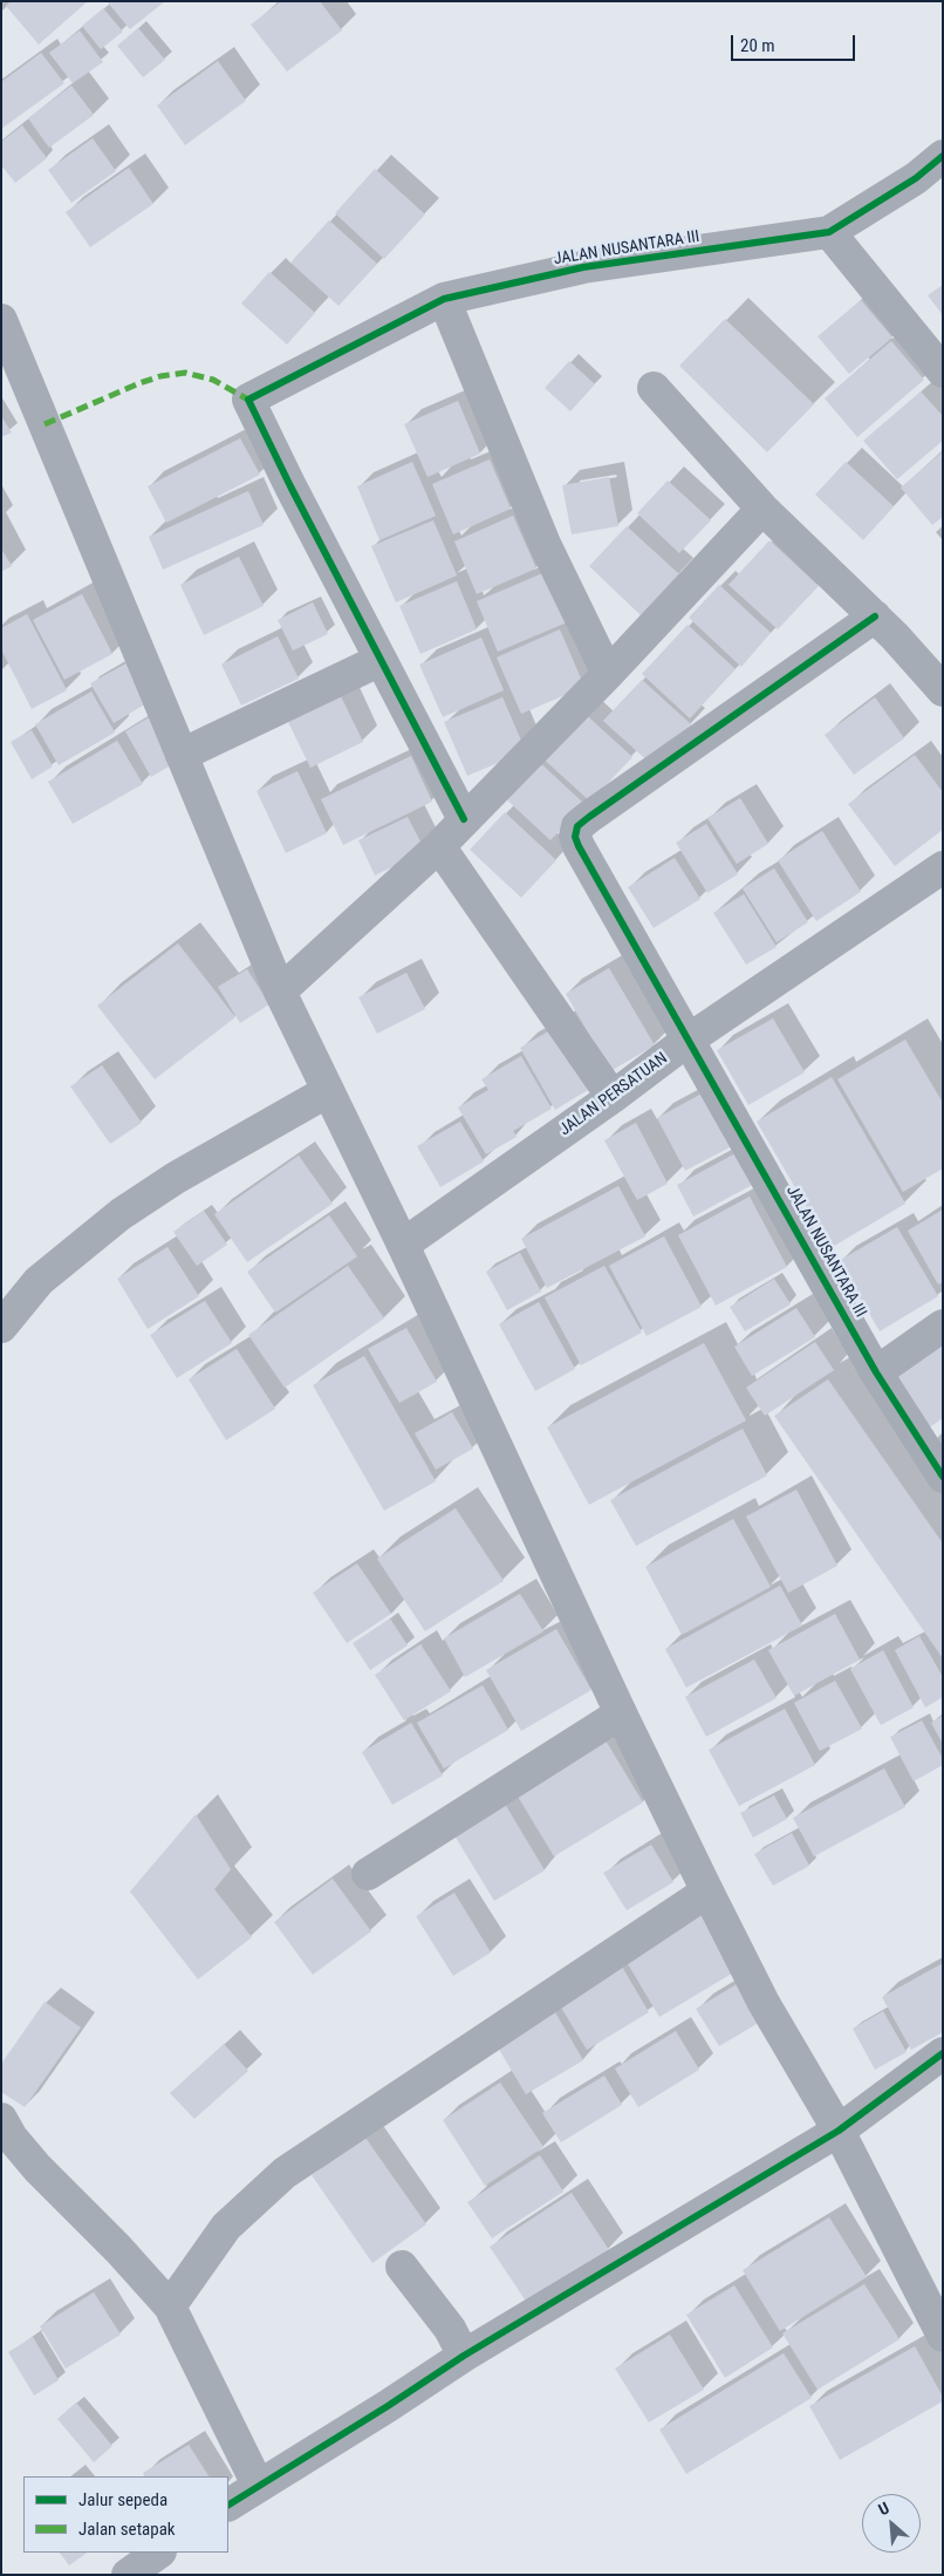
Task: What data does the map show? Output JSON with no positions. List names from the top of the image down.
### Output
{
  "streets": {
    "street": ["JALAN NUSANTARA III", "JALAN PERSATUAN"]
  },
  "crossings": [
    ["JALAN NUSANTARA III", "JALAN PERSATUAN"]
  ],
  "legend": ["Jalur sepeda", "Jalan setapak"],
  "scale_bar": "20 m",
  "north": "top left"
}
